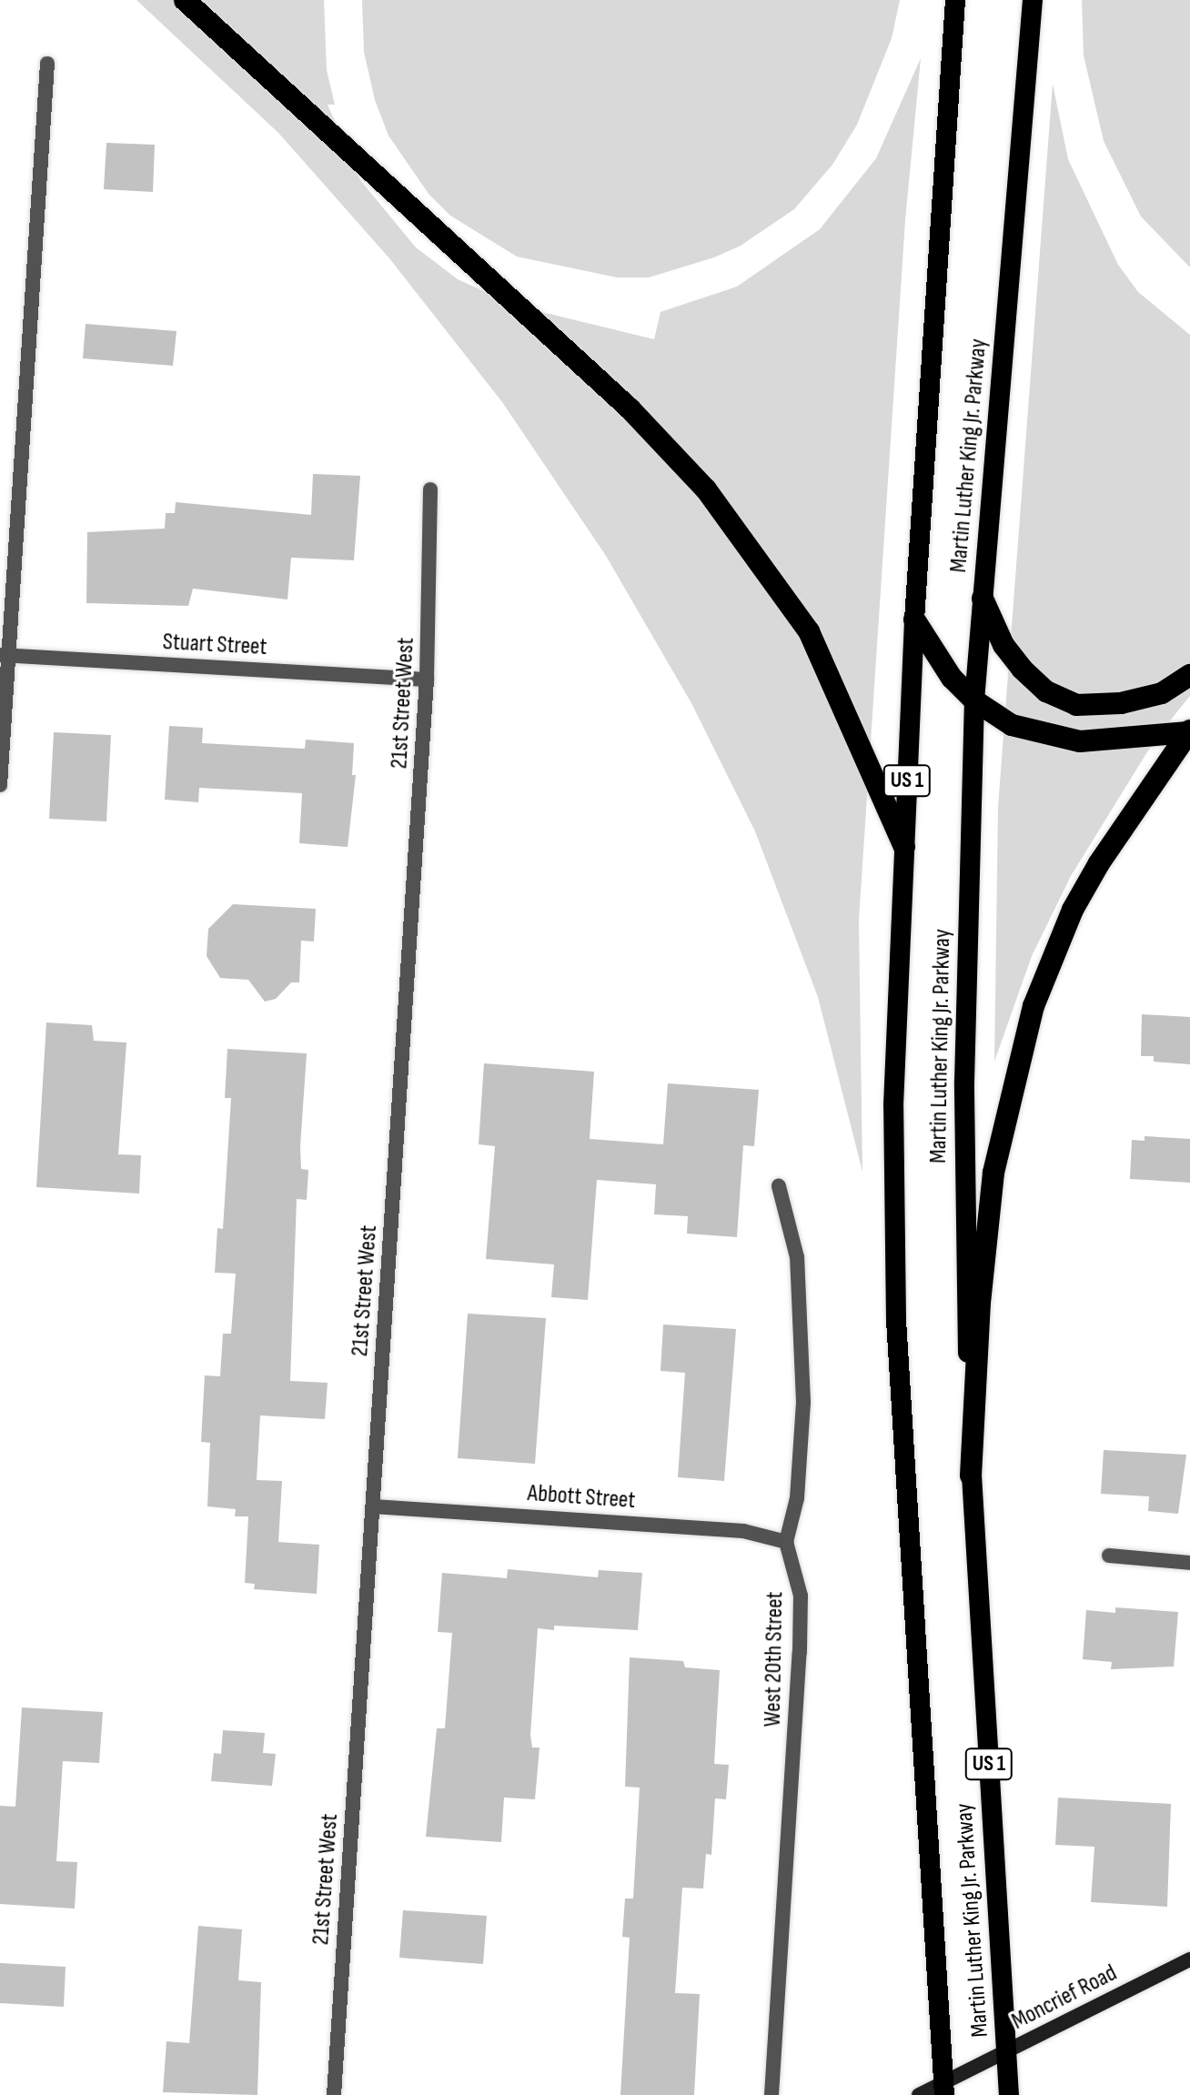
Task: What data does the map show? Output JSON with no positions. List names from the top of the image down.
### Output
{
  "streets": {
    "highway": ["Martin Luther King Jr. Parkway", "US 1"],
    "main road": ["Moncrief Road"],
    "street": [
      "Stuart Street",
      "21st Street West",
      "Abbott Street",
      "West 20th Street"
    ]
  },
  "crossings": [
    ["Martin Luther King Jr. Parkway", "Moncrief Road"],
    ["Stuart Street", "21st Street West"],
    ["21st Street West", "Abbott Street"],
    ["Abbott Street", "West 20th Street"]
  ]
}
